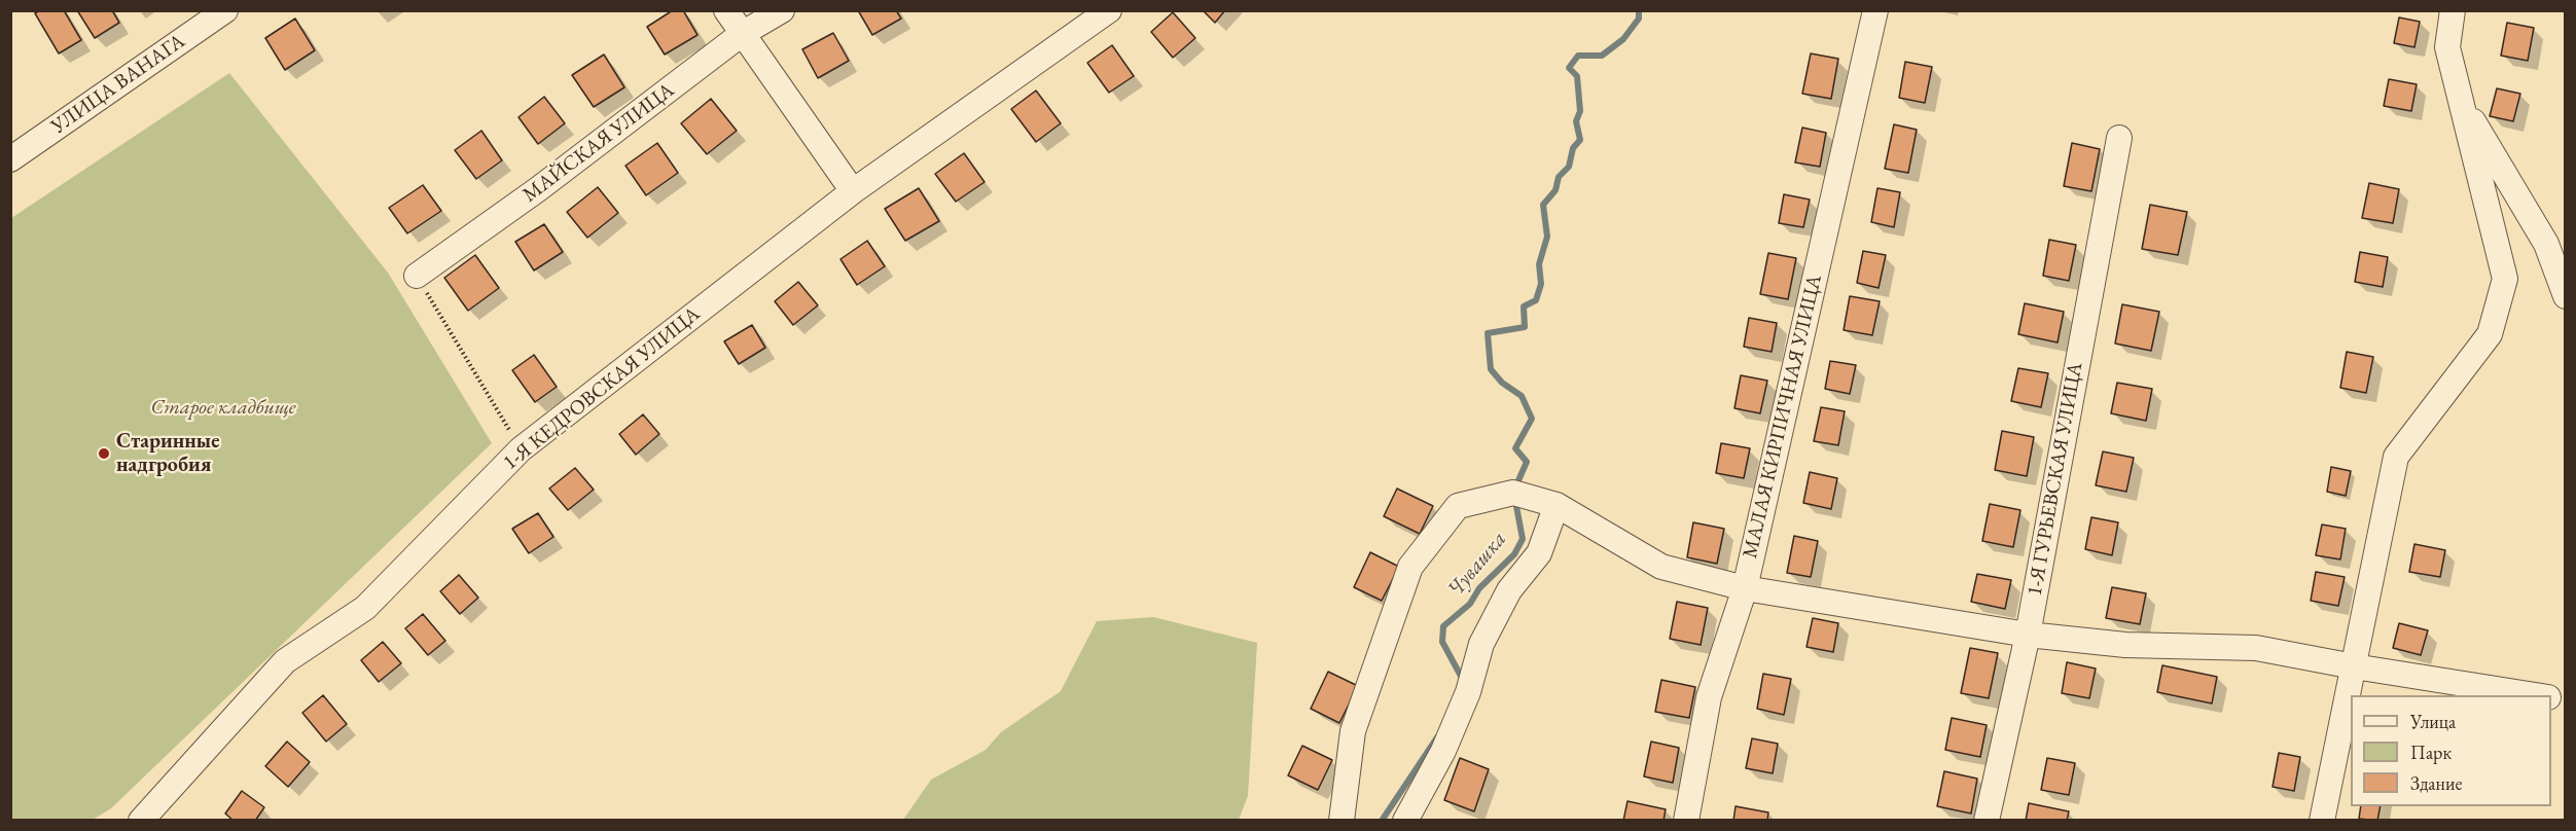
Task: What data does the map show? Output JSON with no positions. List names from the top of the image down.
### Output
{
  "streets": {
    "street": [
      "УЛИЦА ВАНАГА",
      "МАЙСКАЯ УЛИЦА",
      "1-Я КЕДРОВСКАЯ УЛИЦА",
      "МАЛАЯ КИРПИЧНАЯ УЛИЦА",
      "1-Я ГУРЬЕВСКАЯ УЛИЦА"
    ]
  },
  "water": ["Чувашка"],
  "parks": ["Старое кладбище"],
  "places": ["Старинные надгробия"],
  "legend": ["Улица", "Парк", "Здание"]
}
